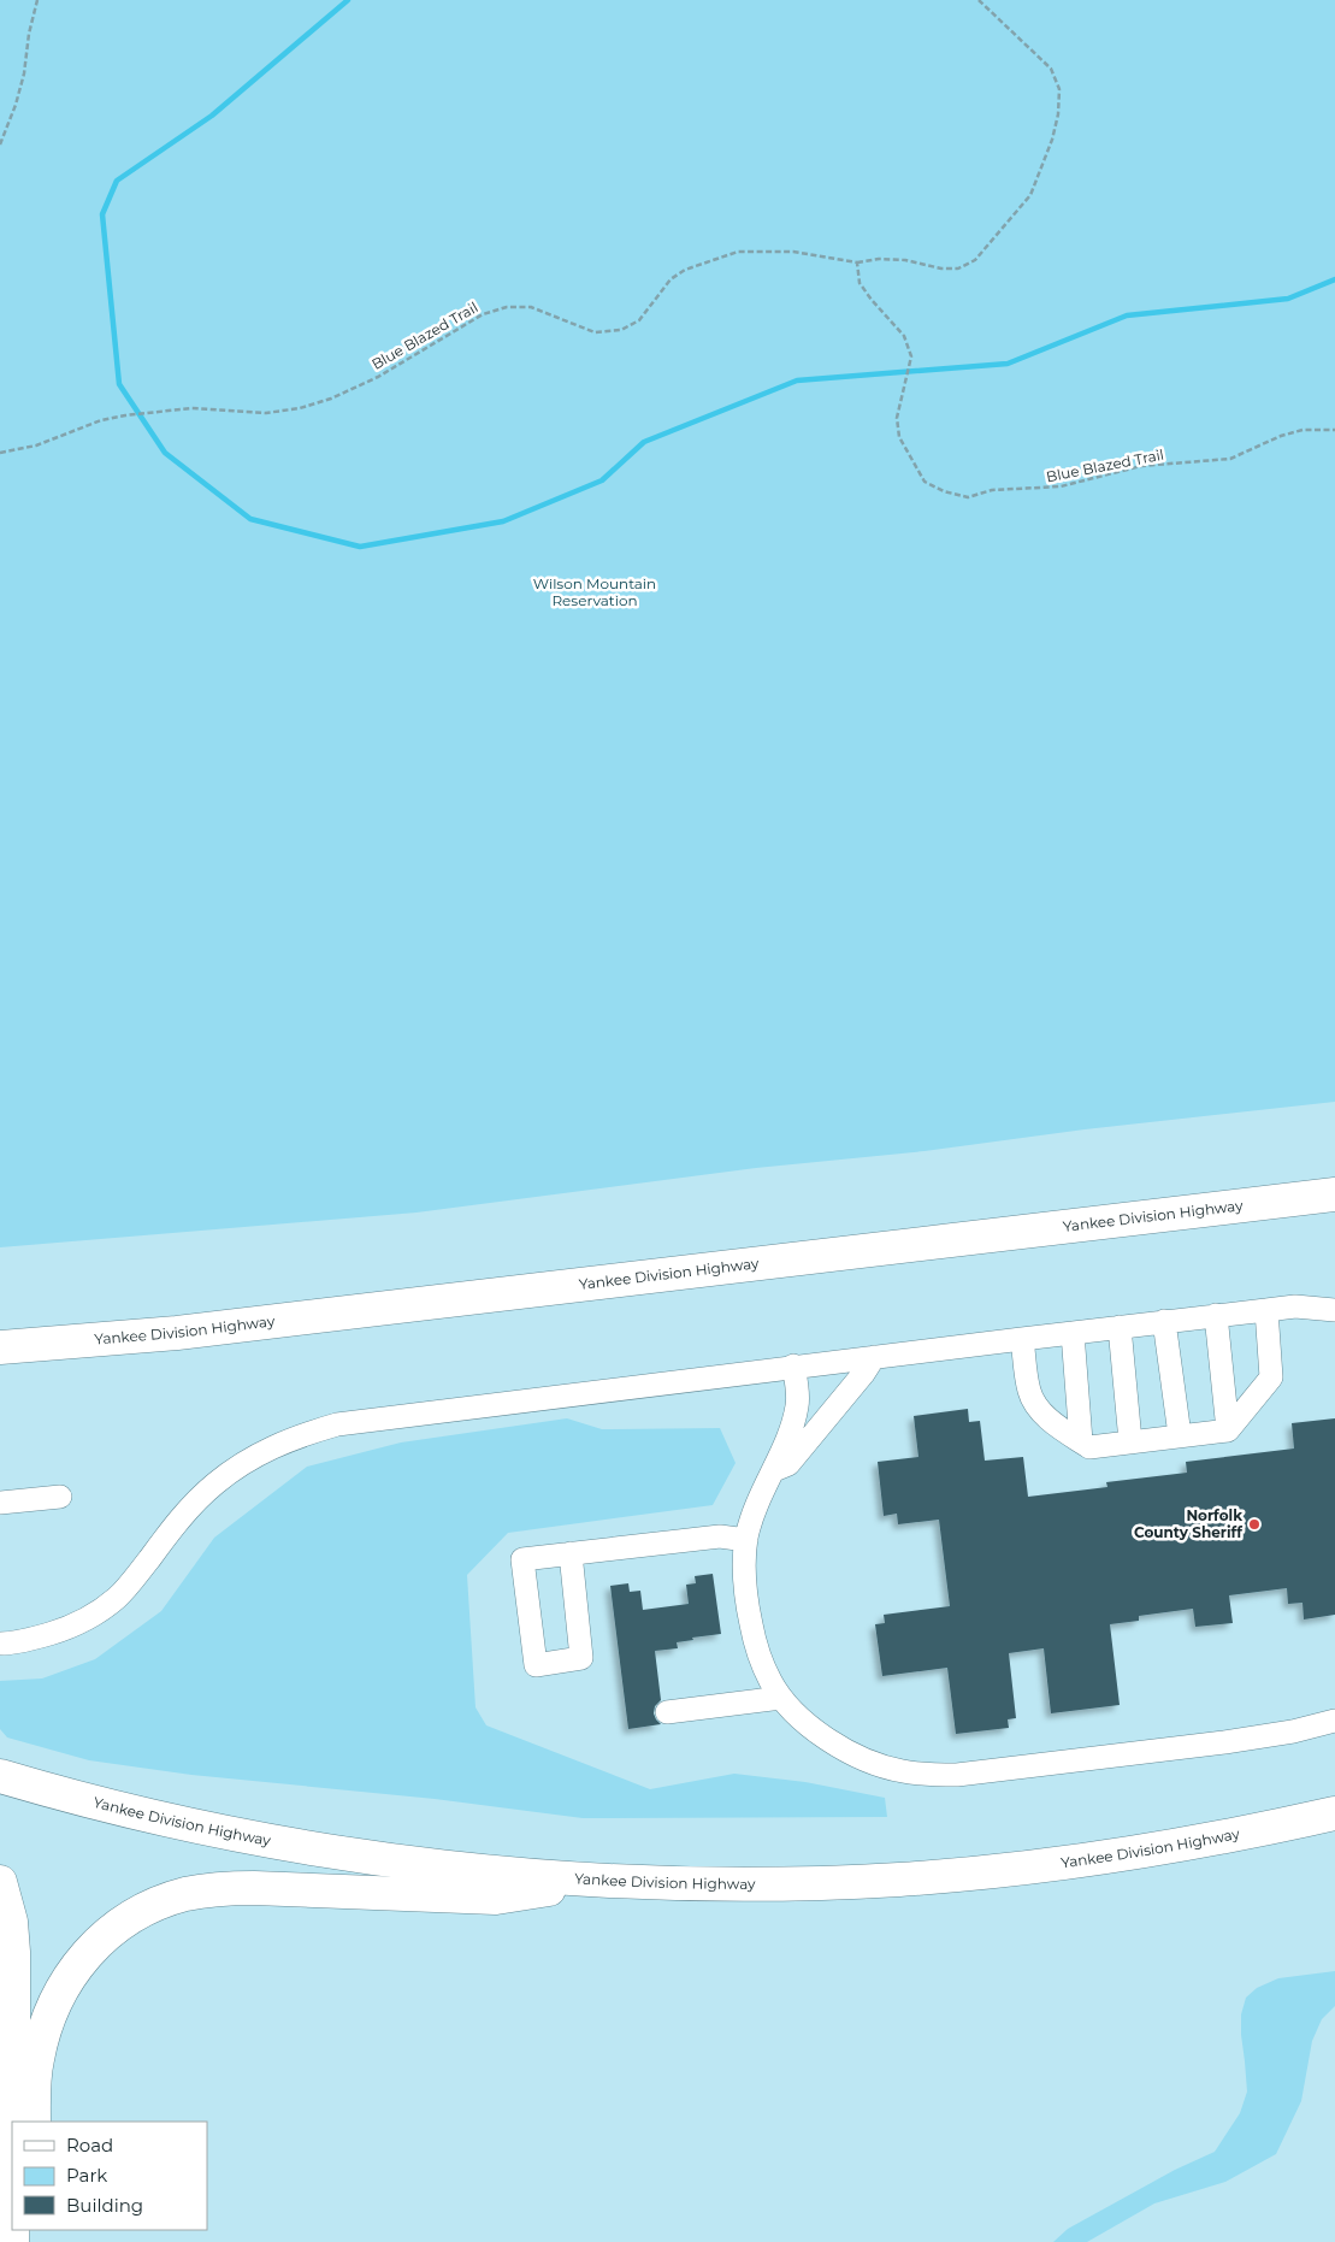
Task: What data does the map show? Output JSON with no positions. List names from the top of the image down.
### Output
{
  "streets": {
    "highway": ["Yankee Division Highway"],
    "path": ["Blue Blazed Trail"]
  },
  "parks": ["Wilson Mountain Reservation"],
  "places": ["Norfolk County Sheriff"],
  "legend": ["Road", "Park", "Building"]
}
